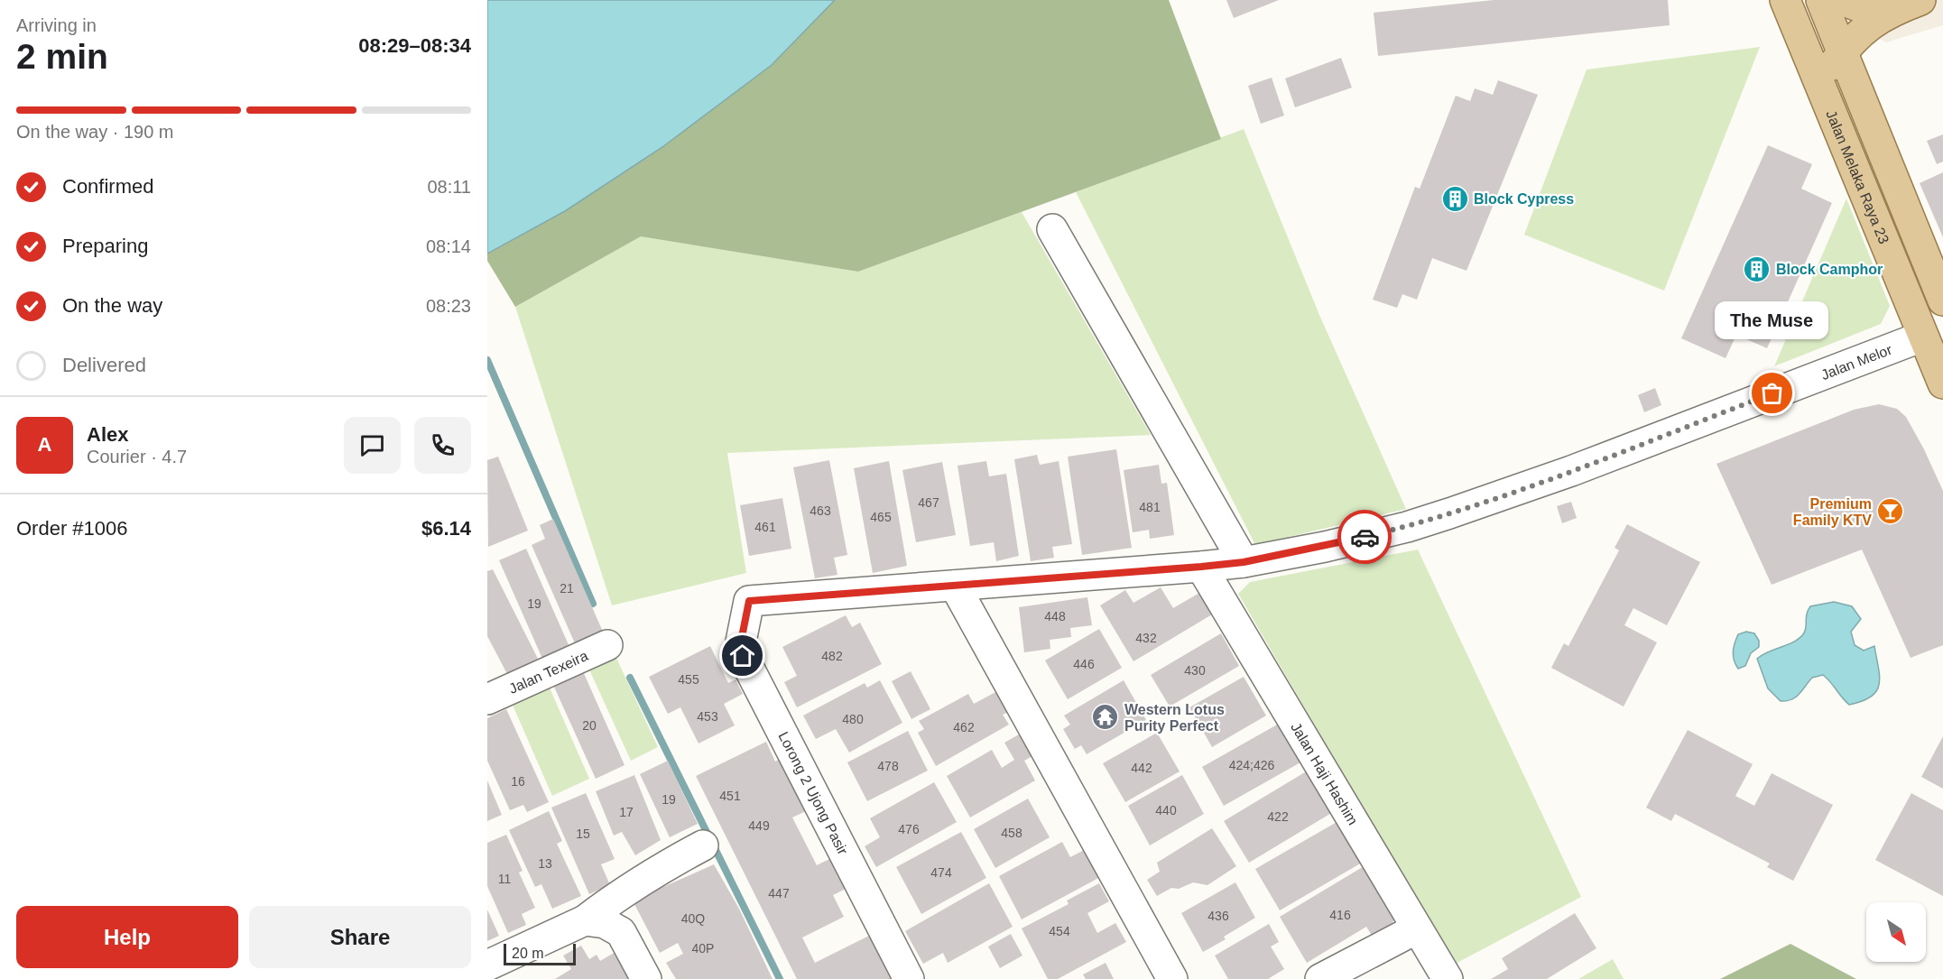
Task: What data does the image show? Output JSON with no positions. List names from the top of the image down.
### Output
{
  "streets": {
    "main road": ["Jalan Melaka Raya 23"],
    "street": [
      "Jalan Melor",
      "Jalan Texeira",
      "Jalan Haji Hashim",
      "Lorong 2 Ujong Pasir"
    ]
  },
  "crossings": [
    ["Jalan Melaka Raya 23", "Jalan Melor"],
    ["Jalan Melor", "Jalan Haji Hashim"],
    ["Jalan Melor", "Lorong 2 Ujong Pasir"]
  ],
  "places": {
    "building": ["Block Cypress", "Block Camphor"],
    "other": ["The Muse"],
    "bar": ["Premium Family KTV"],
    "temple": ["Western Lotus Purity Perfect"]
  },
  "house_numbers": [
    "467",
    "481",
    "463",
    "465",
    "461",
    "21",
    "19",
    "448",
    "432",
    "482",
    "446",
    "430",
    "455",
    "453",
    "480",
    "20",
    "462",
    "424;426",
    "478",
    "442",
    "16",
    "451",
    "19",
    "440",
    "17",
    "422",
    "449",
    "476",
    "458",
    "15",
    "13",
    "474",
    "11",
    "447",
    "416",
    "436",
    "40Q",
    "454",
    "40P"
  ],
  "scale_bar": "20 m",
  "north": "bottom right",
  "page": {
    "heading": ["2 min", "Arriving in", "08:29–08:34"],
    "panel": [
      "Alex",
      "Courier · 4.7",
      "Order #1006",
      "$6.14"
    ],
    "bar": "On the way · 190 m",
    "list": [
      ["Confirmed", "08:11"],
      ["Preparing", "08:14"],
      ["On the way", "08:23"],
      "Delivered"
    ],
    "bubble": "The Muse",
    "round": "A",
    "buttons": ["Help", "Share"],
    "scale": "20 m"
  }
}
